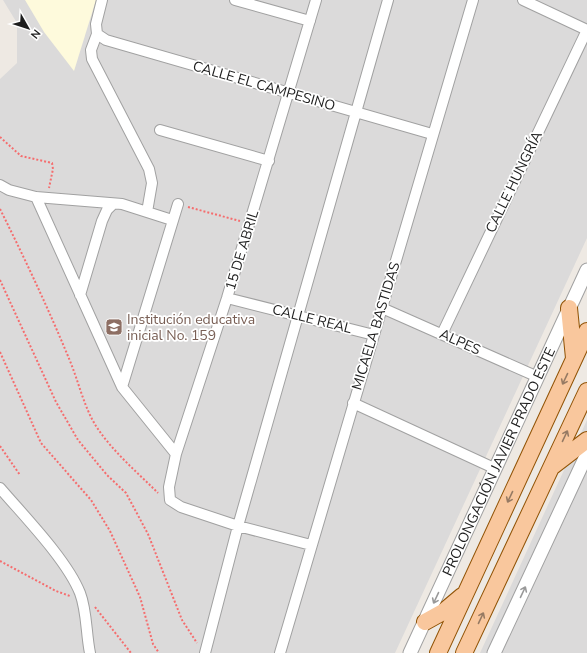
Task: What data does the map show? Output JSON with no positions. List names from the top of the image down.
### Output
{
  "streets": {
    "main road": ["PROLONGACIÓN JAVIER PRADO ESTE"],
    "street": [
      "CALLE EL CAMPESINO",
      "CALLE HUNGRÍA",
      "15 DE ABRIL",
      "CALLE REAL",
      "MICAELA BASTIDAS",
      "ALPES"
    ]
  },
  "crossings": [
    ["CALLE EL CAMPESINO", "15 DE ABRIL"],
    ["CALLE EL CAMPESINO", "MICAELA BASTIDAS"],
    ["CALLE HUNGRÍA", "ALPES"],
    ["15 DE ABRIL", "CALLE REAL"],
    ["CALLE REAL", "MICAELA BASTIDAS"],
    ["MICAELA BASTIDAS", "ALPES"],
    ["ALPES", "PROLONGACIÓN JAVIER PRADO ESTE"]
  ],
  "places": {
    "school or university": ["Institución educativa inicial No. 159"]
  },
  "north": "bottom right"
}
